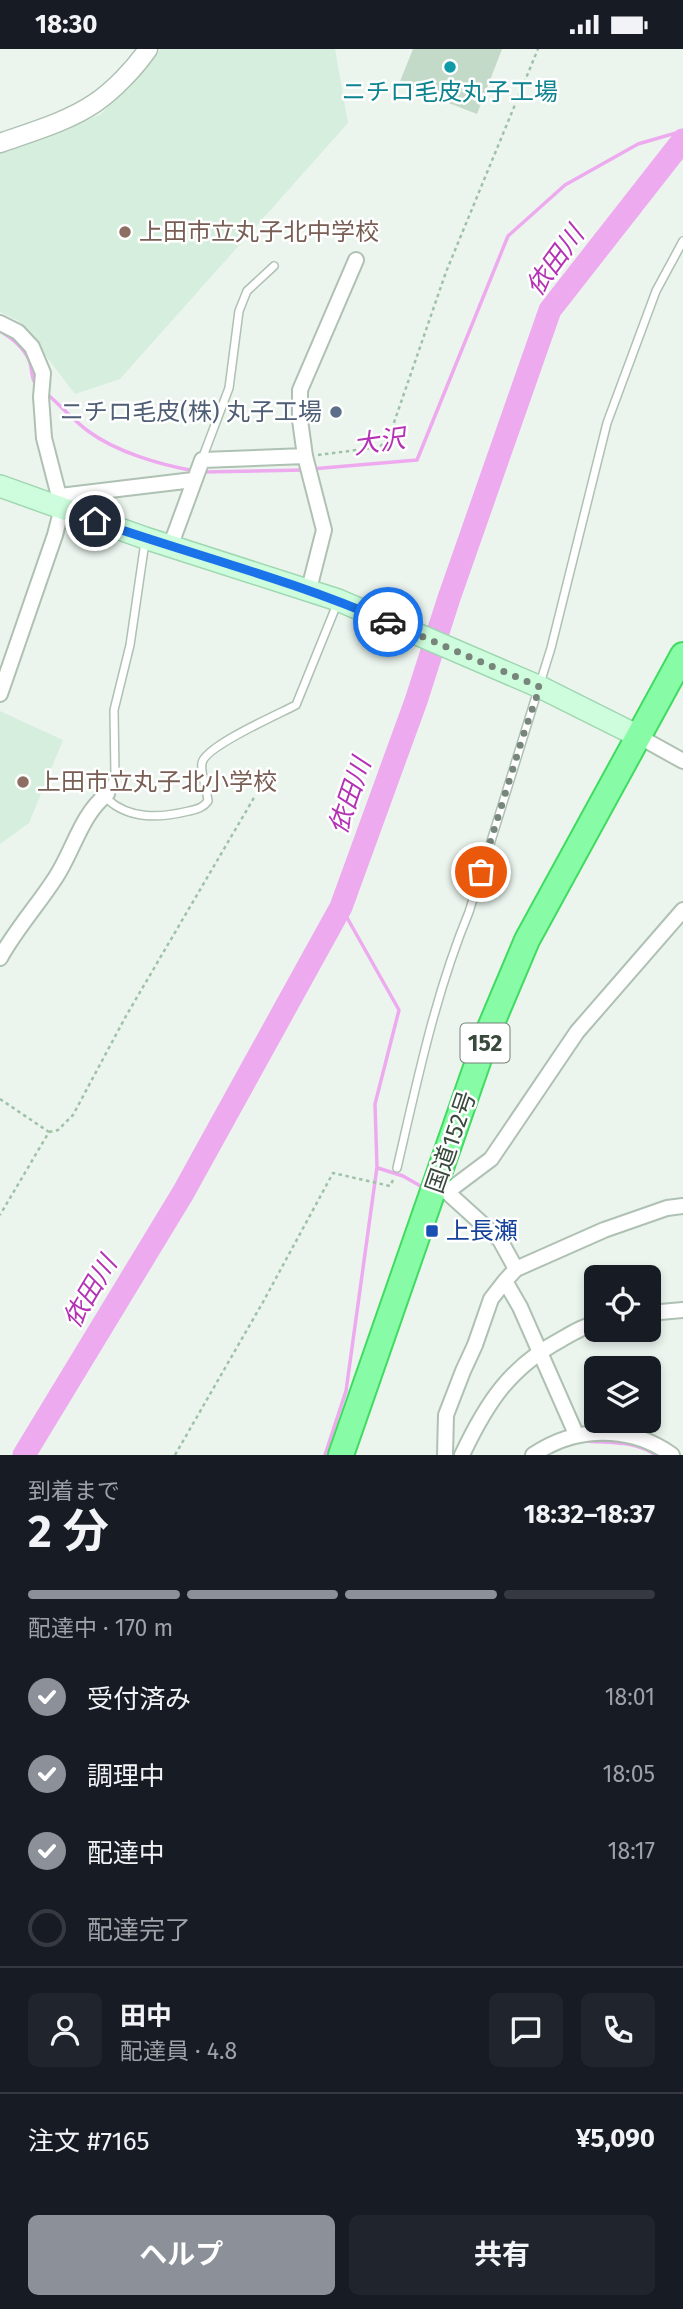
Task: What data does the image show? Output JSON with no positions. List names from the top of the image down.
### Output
{
  "streets": {
    "highway": ["152", "国道152号"]
  },
  "water": ["依田川", "大沢"],
  "places": {
    "other": [
      "ニチロ毛皮丸子工場",
      "上田市立丸子北中学校",
      "ニチロ毛皮(株) 丸子工場",
      "上田市立丸子北小学校"
    ],
    "transit": ["上長瀬"]
  },
  "page": {
    "status": "18:30",
    "heading": ["2 分", "到着まで", "18:32–18:37"],
    "panel": [
      "田中",
      "配達員 · 4.8",
      "注文 #7165",
      "¥5,090"
    ],
    "bar": "配達中 · 170 m",
    "list": [
      ["受付済み", "18:01"],
      ["調理中", "18:05"],
      ["配達中", "18:17"],
      "配達完了"
    ],
    "buttons": ["ヘルプ", "共有"]
  }
}
